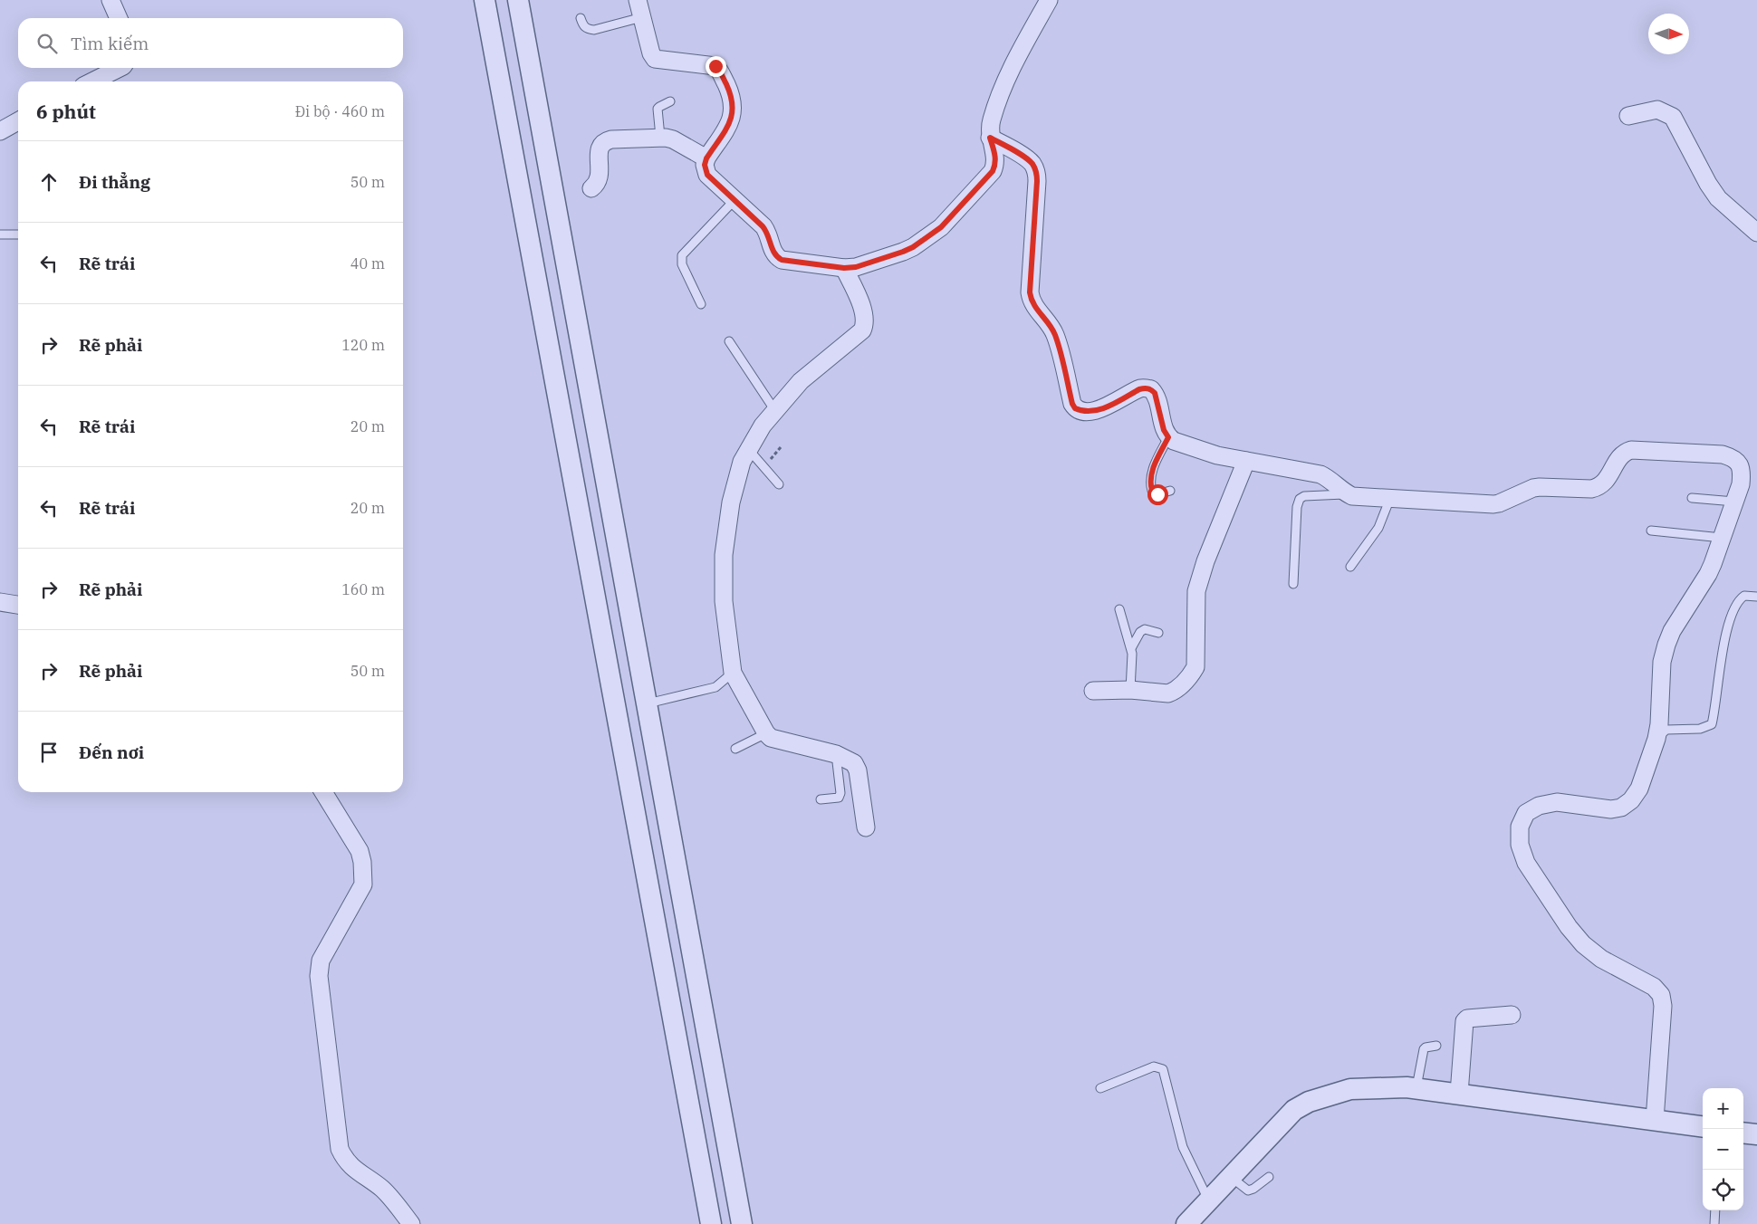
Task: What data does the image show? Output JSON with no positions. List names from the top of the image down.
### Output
{
  "north": "right",
  "page": {
    "search": "Tìm kiếm",
    "heading": ["6 phút", "Đi bộ · 460 m"],
    "list": [
      ["Đi thẳng", "50 m"],
      ["Rẽ trái", "40 m"],
      ["Rẽ phải", "120 m"],
      ["Rẽ trái", "20 m"],
      ["Rẽ trái", "20 m"],
      ["Rẽ phải", "160 m"],
      ["Rẽ phải", "50 m"],
      "Đến nơi"
    ],
    "map_buttons": ["+", "−"]
  }
}
